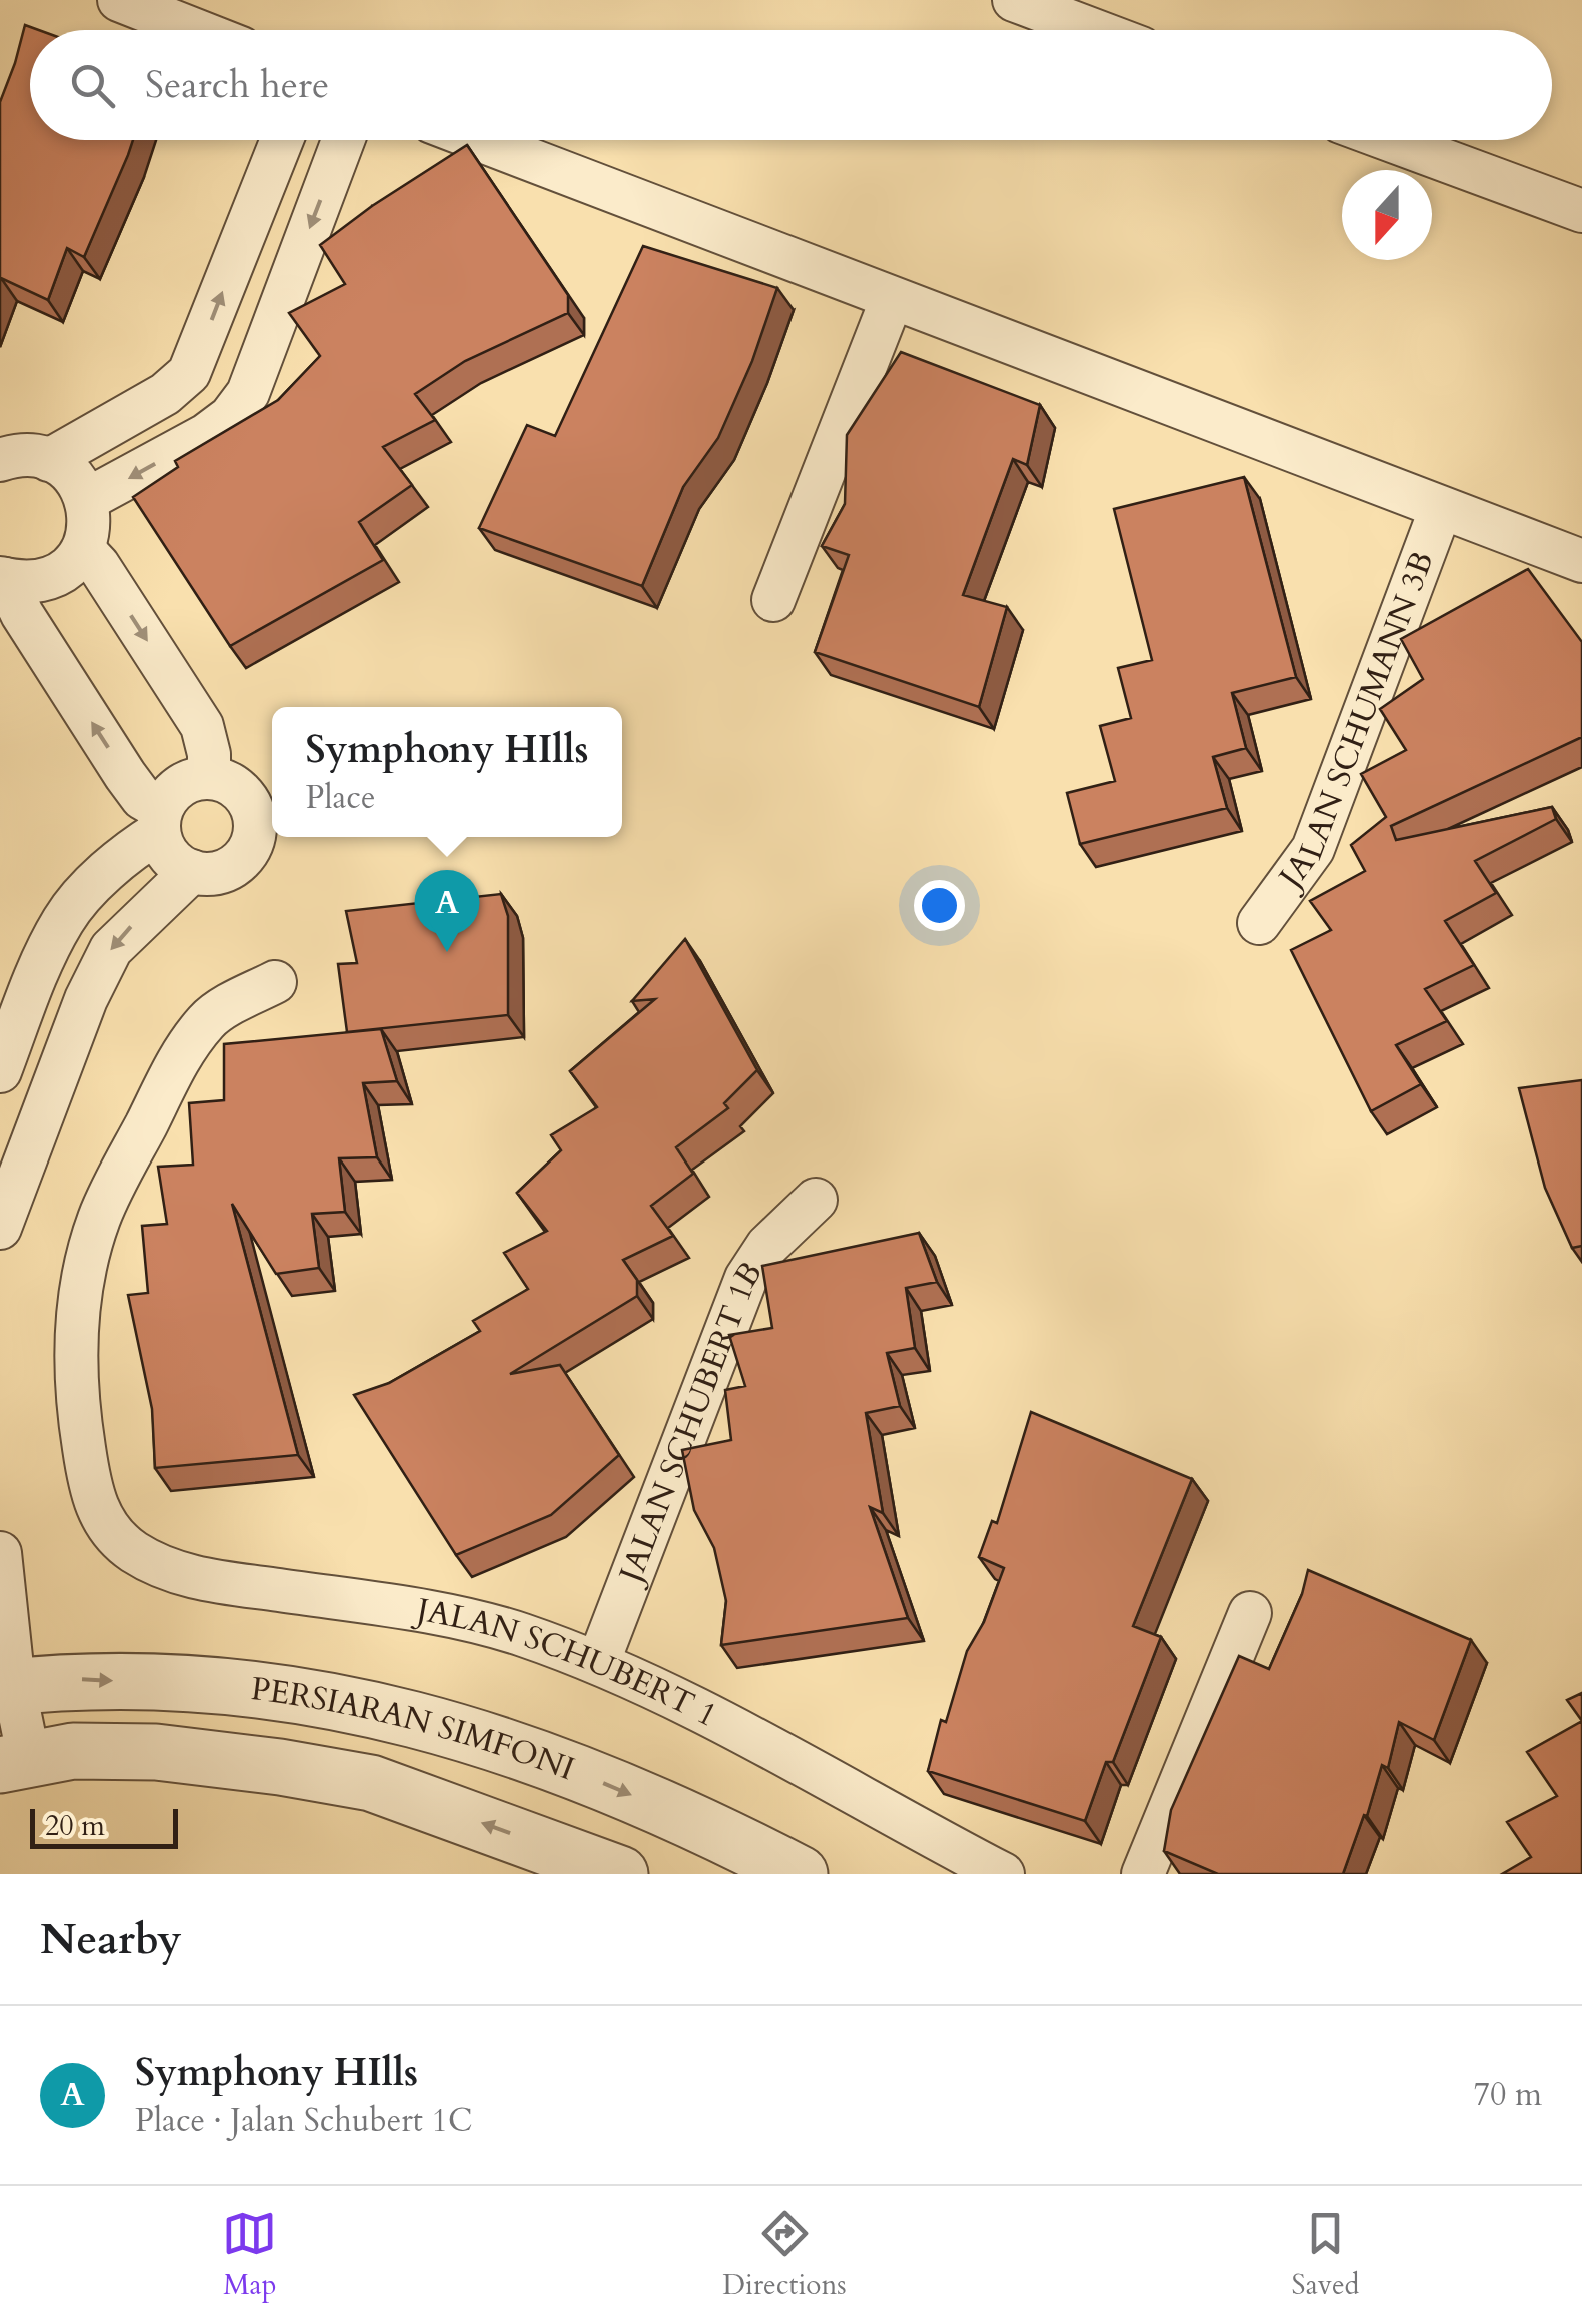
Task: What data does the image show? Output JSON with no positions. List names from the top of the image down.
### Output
{
  "streets": {
    "street": [
      "JALAN SCHUMANN 3B",
      "JALAN SCHUBERT 1B",
      "JALAN SCHUBERT 1",
      "PERSIARAN SIMFONI"
    ]
  },
  "crossings": [
    ["JALAN SCHUBERT 1B", "JALAN SCHUBERT 1"]
  ],
  "scale_bar": "20 m",
  "north": "bottom",
  "page": {
    "search": "Search here",
    "popup": ["Symphony HIlls", "Place"],
    "pins": "A",
    "scale": "20 m",
    "heading": "Nearby",
    "list": [
      {
        "mark": "A",
        "name": "Symphony HIlls",
        "note": "Place · Jalan Schubert 1C",
        "value": "70 m"
      }
    ],
    "nav": ["Map", "Directions", "Saved"]
  }
}
